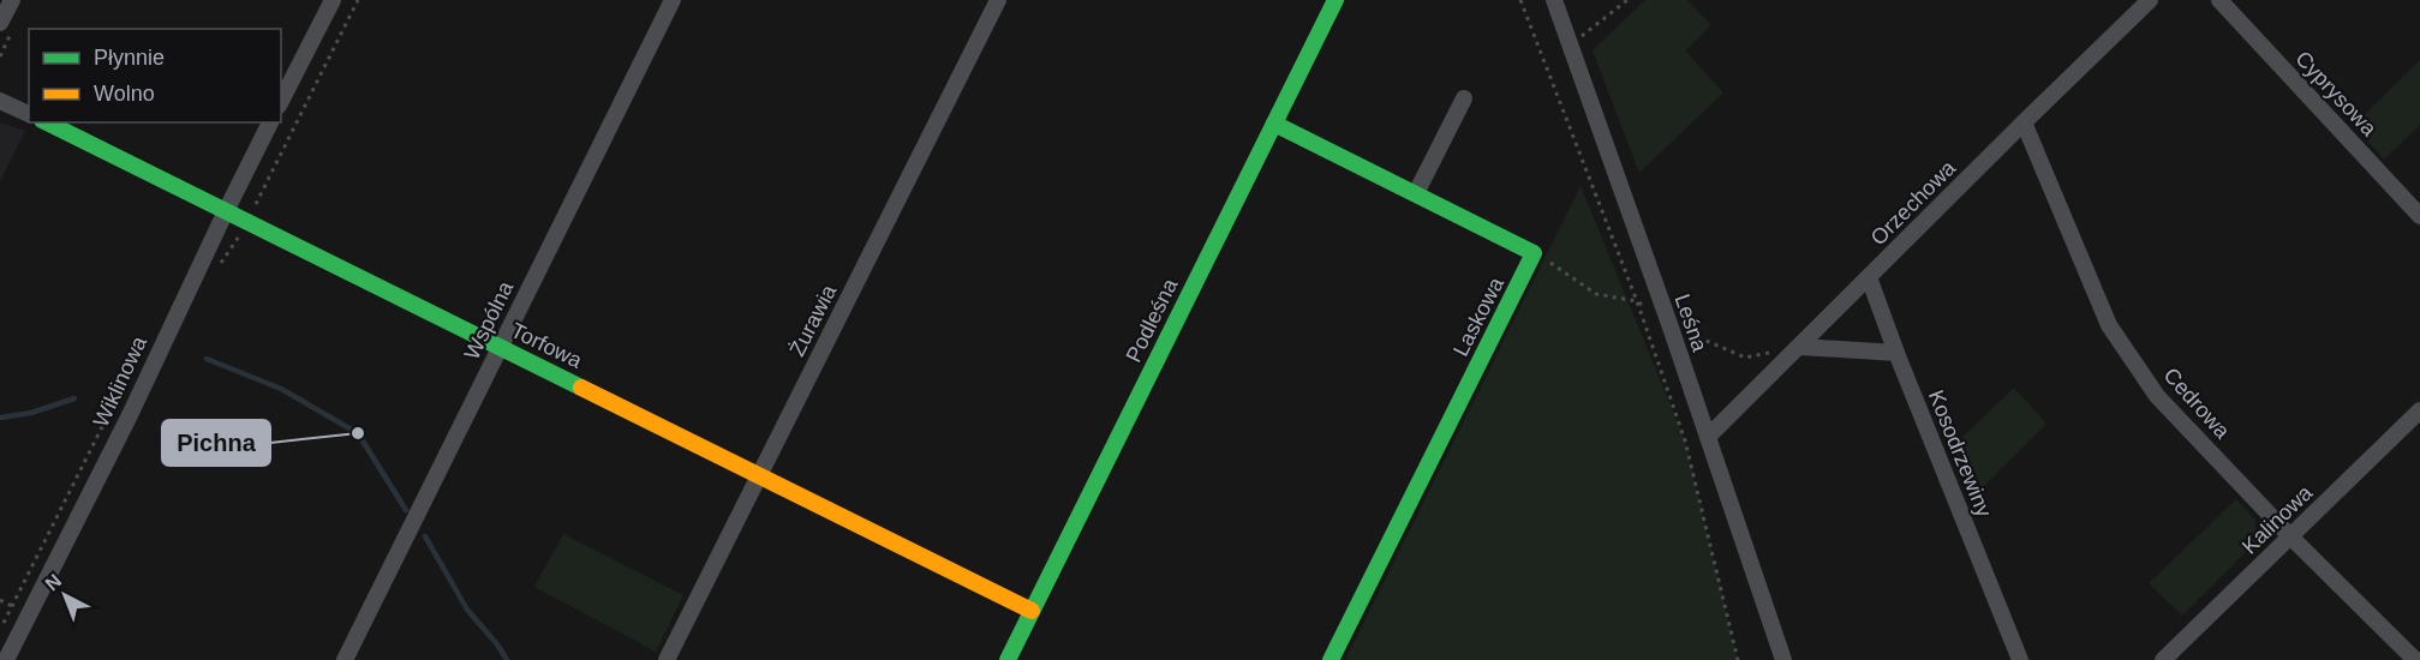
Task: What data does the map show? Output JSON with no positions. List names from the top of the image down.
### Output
{
  "streets": {
    "street": [
      "Cyprysowa",
      "Orzechowa",
      "Laskowa",
      "Wspólna",
      "Żurawia",
      "Podleśna",
      "Leśna",
      "Torfowa",
      "Wiklinowa",
      "Cedrowa",
      "Kosodrzewiny",
      "Kalinowa"
    ]
  },
  "crossings": [
    ["Orzechowa", "Leśna"],
    ["Orzechowa", "Cedrowa"],
    ["Orzechowa", "Kosodrzewiny"],
    ["Laskowa", "Podleśna"],
    ["Wspólna", "Torfowa"],
    ["Żurawia", "Torfowa"],
    ["Podleśna", "Torfowa"],
    ["Torfowa", "Wiklinowa"],
    ["Cedrowa", "Kalinowa"]
  ],
  "places": ["Pichna"],
  "legend": ["Płynnie", "Wolno"],
  "north": "top left"
}
